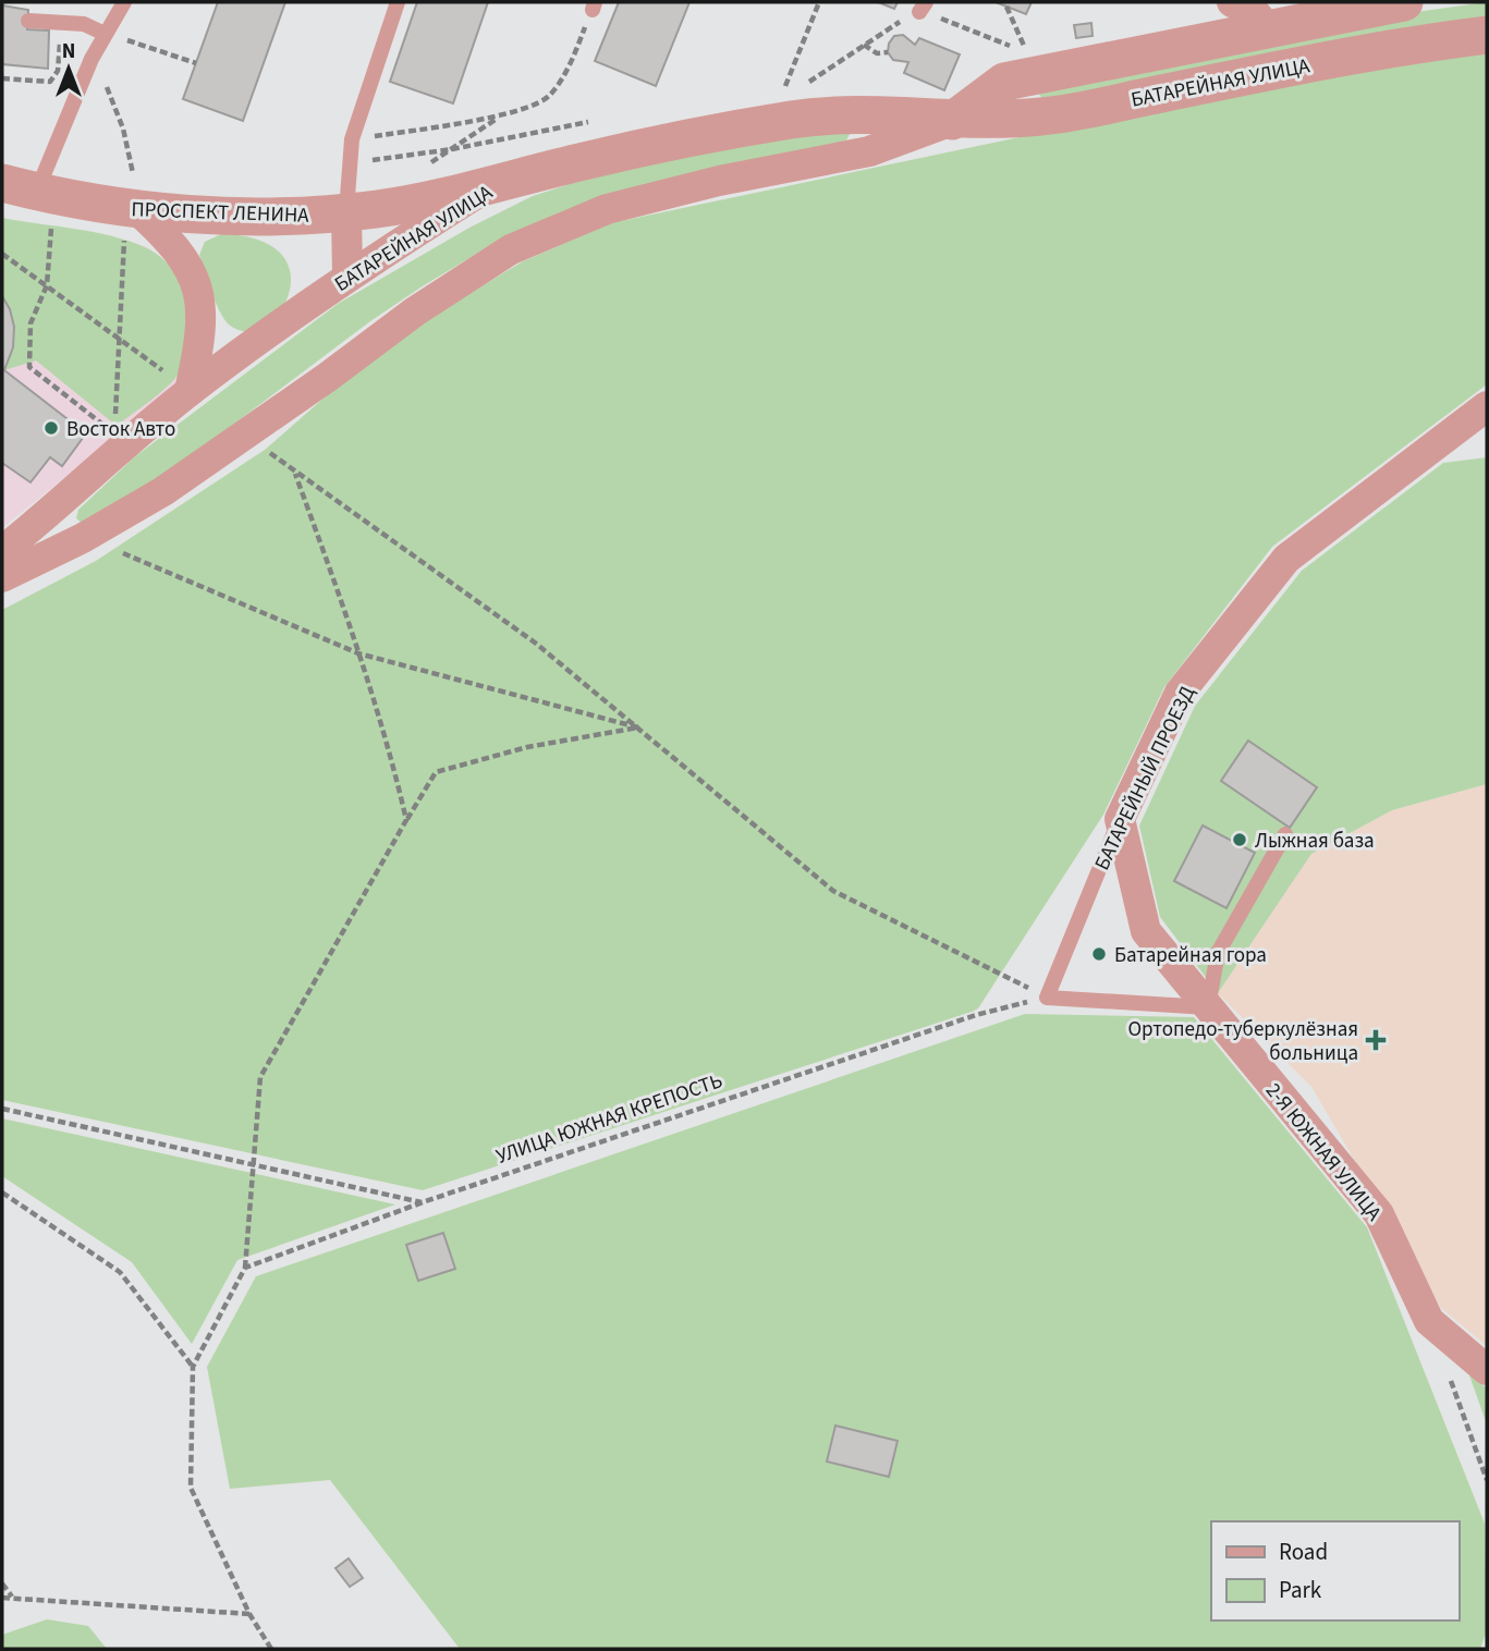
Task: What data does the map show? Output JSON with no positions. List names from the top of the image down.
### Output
{
  "streets": {
    "street": [
      "БАТАРЕЙНАЯ УЛИЦА",
      "ПРОСПЕКТ ЛЕНИНА",
      "БАТАРЕЙНЫЙ ПРОЕЗД",
      "2-Я ЮЖНАЯ УЛИЦА"
    ],
    "path": ["УЛИЦА ЮЖНАЯ КРЕПОСТЬ"]
  },
  "crossings": [
    ["БАТАРЕЙНАЯ УЛИЦА", "ПРОСПЕКТ ЛЕНИНА"],
    ["БАТАРЕЙНЫЙ ПРОЕЗД", "УЛИЦА ЮЖНАЯ КРЕПОСТЬ"],
    ["БАТАРЕЙНЫЙ ПРОЕЗД", "2-Я ЮЖНАЯ УЛИЦА"]
  ],
  "places": {
    "other": ["Восток Авто", "Лыжная база", "Батарейная гора"],
    "health": ["Ортопедо-туберкулёзная больница"]
  },
  "legend": ["Road", "Park"],
  "north": "top"
}
